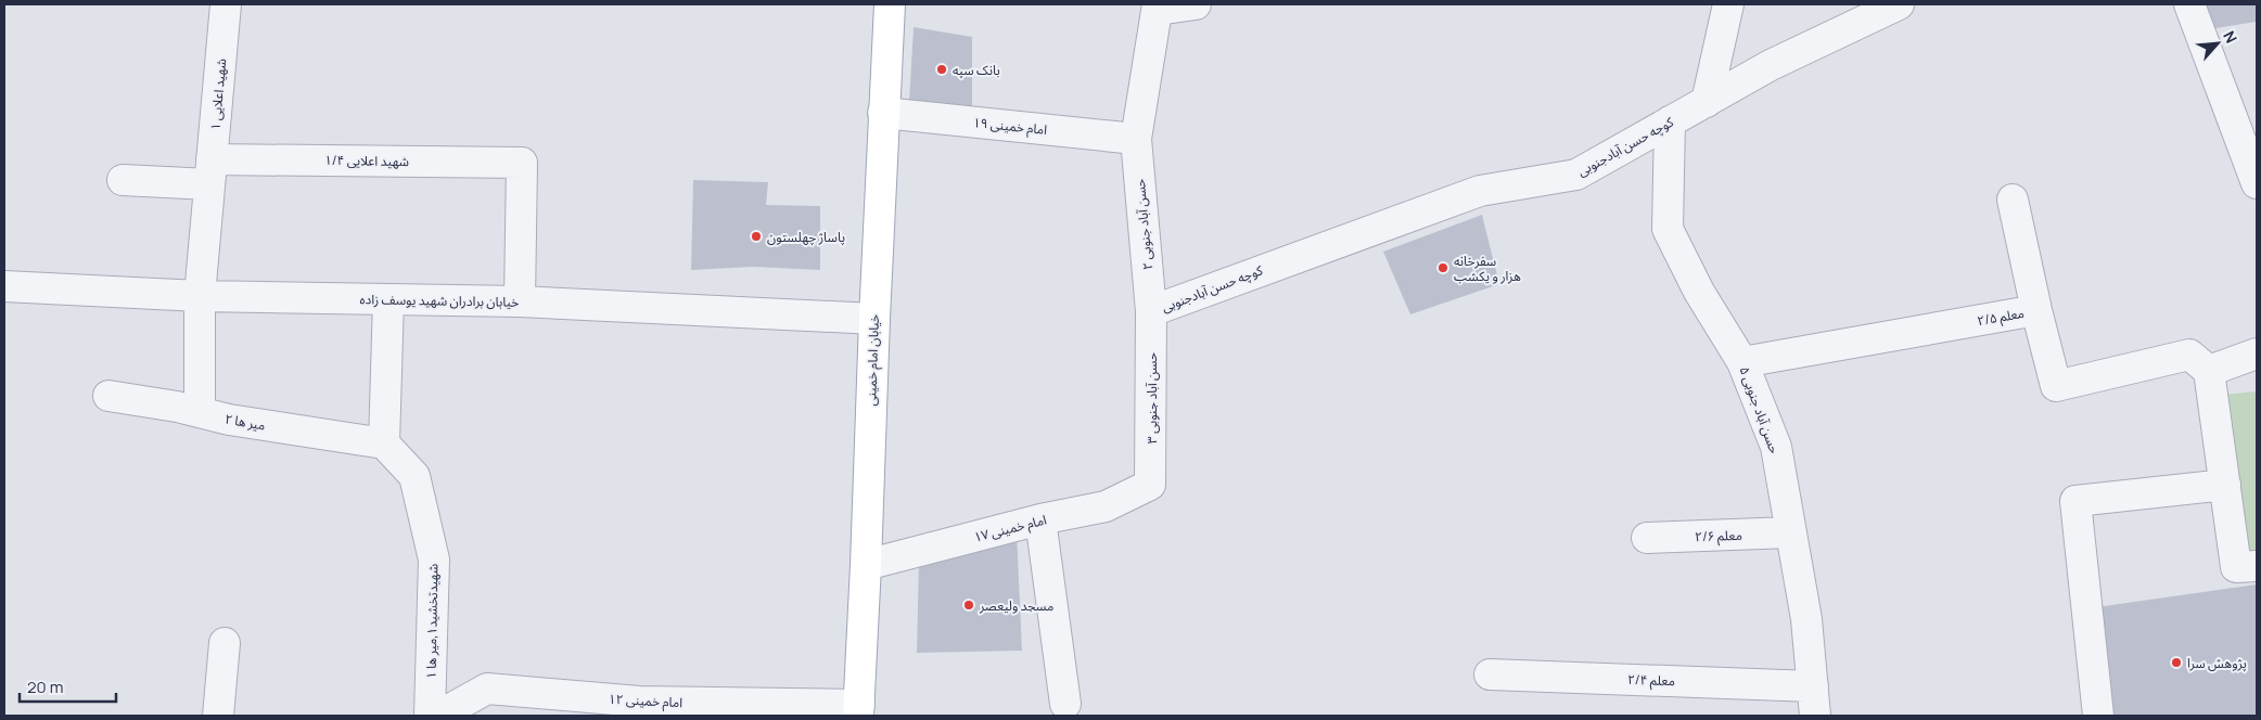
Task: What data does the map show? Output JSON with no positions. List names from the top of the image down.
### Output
{
  "streets": {
    "main road": ["خیابان امام خمینی"],
    "street": [
      "شهید اعلایی ۱",
      "امام خمینی ۱۹",
      "کوچه حسن آبادجنوبی",
      "شهید اعلایی ۱/۴",
      "حسن آباد جنوبی ۲",
      "خیابان برادران شهید یوسف زاده",
      "معلم ۲/۵",
      "حسن آباد جنوبی ۳",
      "حسن آباد جنوبی ۵",
      "میر ها ۲",
      "امام خمینی ۱۷",
      "معلم ۲/۶",
      "شهیدتخشید۱,میر ها ۱",
      "معلم ۲/۴",
      "امام خمینی ۱۲"
    ]
  },
  "crossings": [
    ["شهید اعلایی ۱", "شهید اعلایی ۱/۴"],
    ["شهید اعلایی ۱", "خیابان برادران شهید یوسف زاده"],
    ["شهید اعلایی ۱", "میر ها ۲"],
    ["امام خمینی ۱۹", "حسن آباد جنوبی ۲"],
    ["امام خمینی ۱۹", "خیابان امام خمینی"],
    ["کوچه حسن آبادجنوبی", "حسن آباد جنوبی ۲"],
    ["کوچه حسن آبادجنوبی", "حسن آباد جنوبی ۳"],
    ["کوچه حسن آبادجنوبی", "حسن آباد جنوبی ۵"],
    ["شهید اعلایی ۱/۴", "خیابان برادران شهید یوسف زاده"],
    ["حسن آباد جنوبی ۲", "حسن آباد جنوبی ۳"],
    ["خیابان برادران شهید یوسف زاده", "خیابان امام خمینی"],
    ["معلم ۲/۵", "حسن آباد جنوبی ۵"],
    ["خیابان امام خمینی", "امام خمینی ۱۷"],
    ["خیابان امام خمینی", "امام خمینی ۱۲"],
    ["حسن آباد جنوبی ۳", "امام خمینی ۱۷"],
    ["حسن آباد جنوبی ۵", "معلم ۲/۶"],
    ["حسن آباد جنوبی ۵", "معلم ۲/۴"],
    ["میر ها ۲", "شهیدتخشید۱,میر ها ۱"]
  ],
  "places": [
    "بانک سپه",
    "پاساژ چهلستون",
    "سفرخانه هزار و یکشب",
    "مسجد ولیعصر",
    "پژوهش سرا"
  ],
  "scale_bar": "20 m",
  "north": "top right"
}
